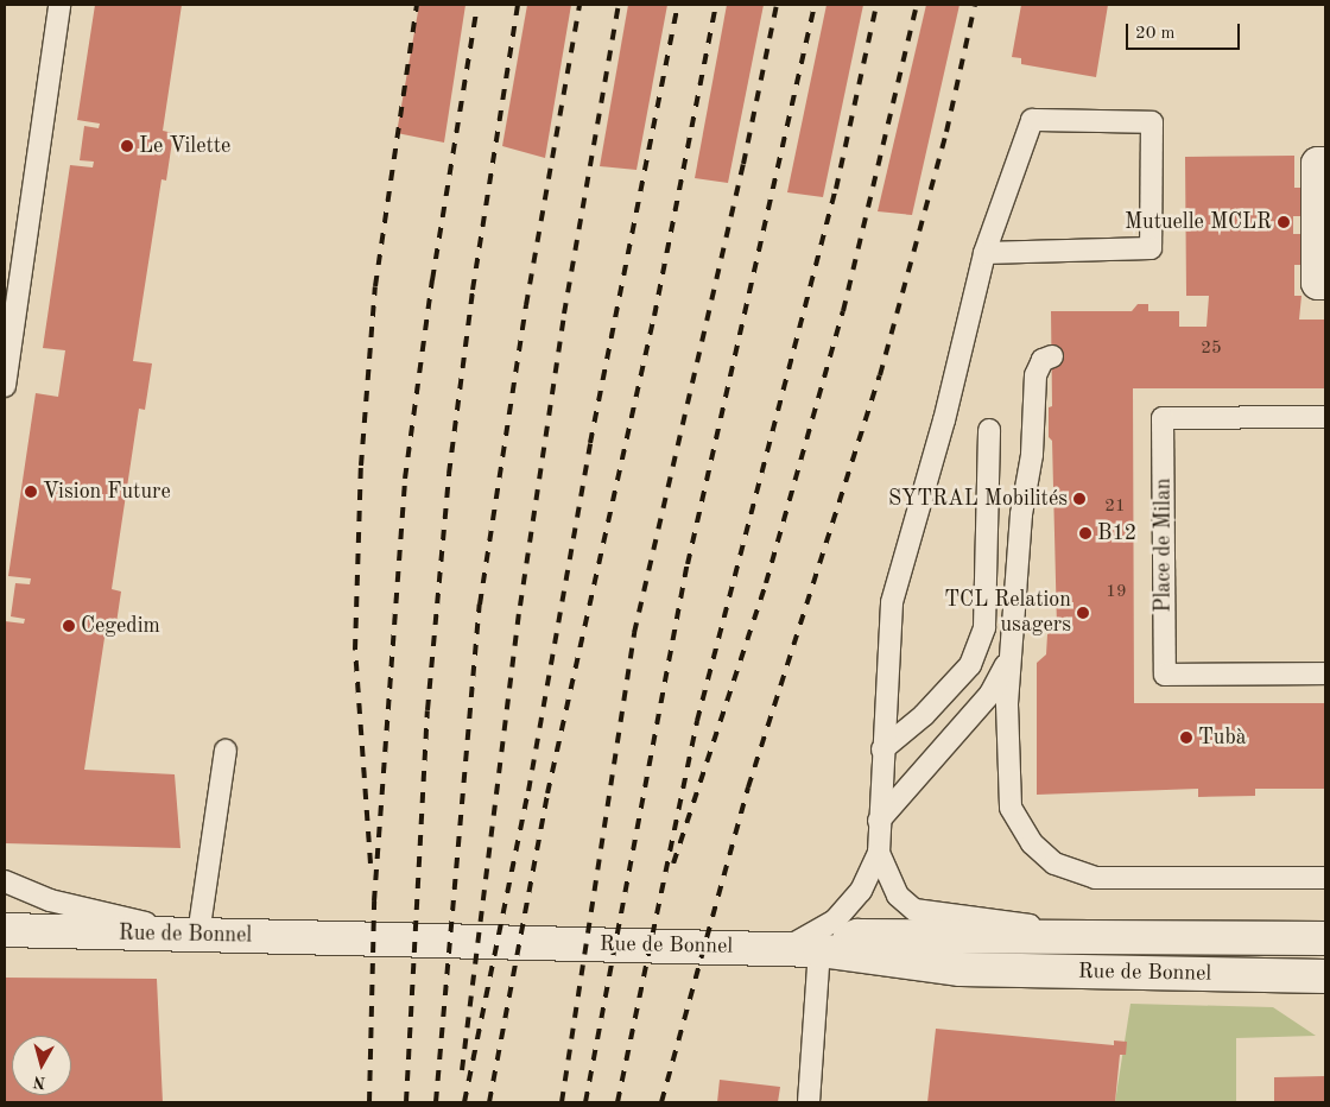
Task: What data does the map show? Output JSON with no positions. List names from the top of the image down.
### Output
{
  "streets": {
    "main road": ["Rue de Bonnel"],
    "lane": ["Place de Milan"]
  },
  "places": [
    "Le Vilette",
    "Mutuelle MCLR",
    "Vision Future",
    "SYTRAL Mobilités",
    "B12",
    "TCL Relation usagers",
    "Cegedim",
    "Tubà"
  ],
  "house_numbers": ["25", "21", "19"],
  "scale_bar": "20 m",
  "north": "bottom"
}
